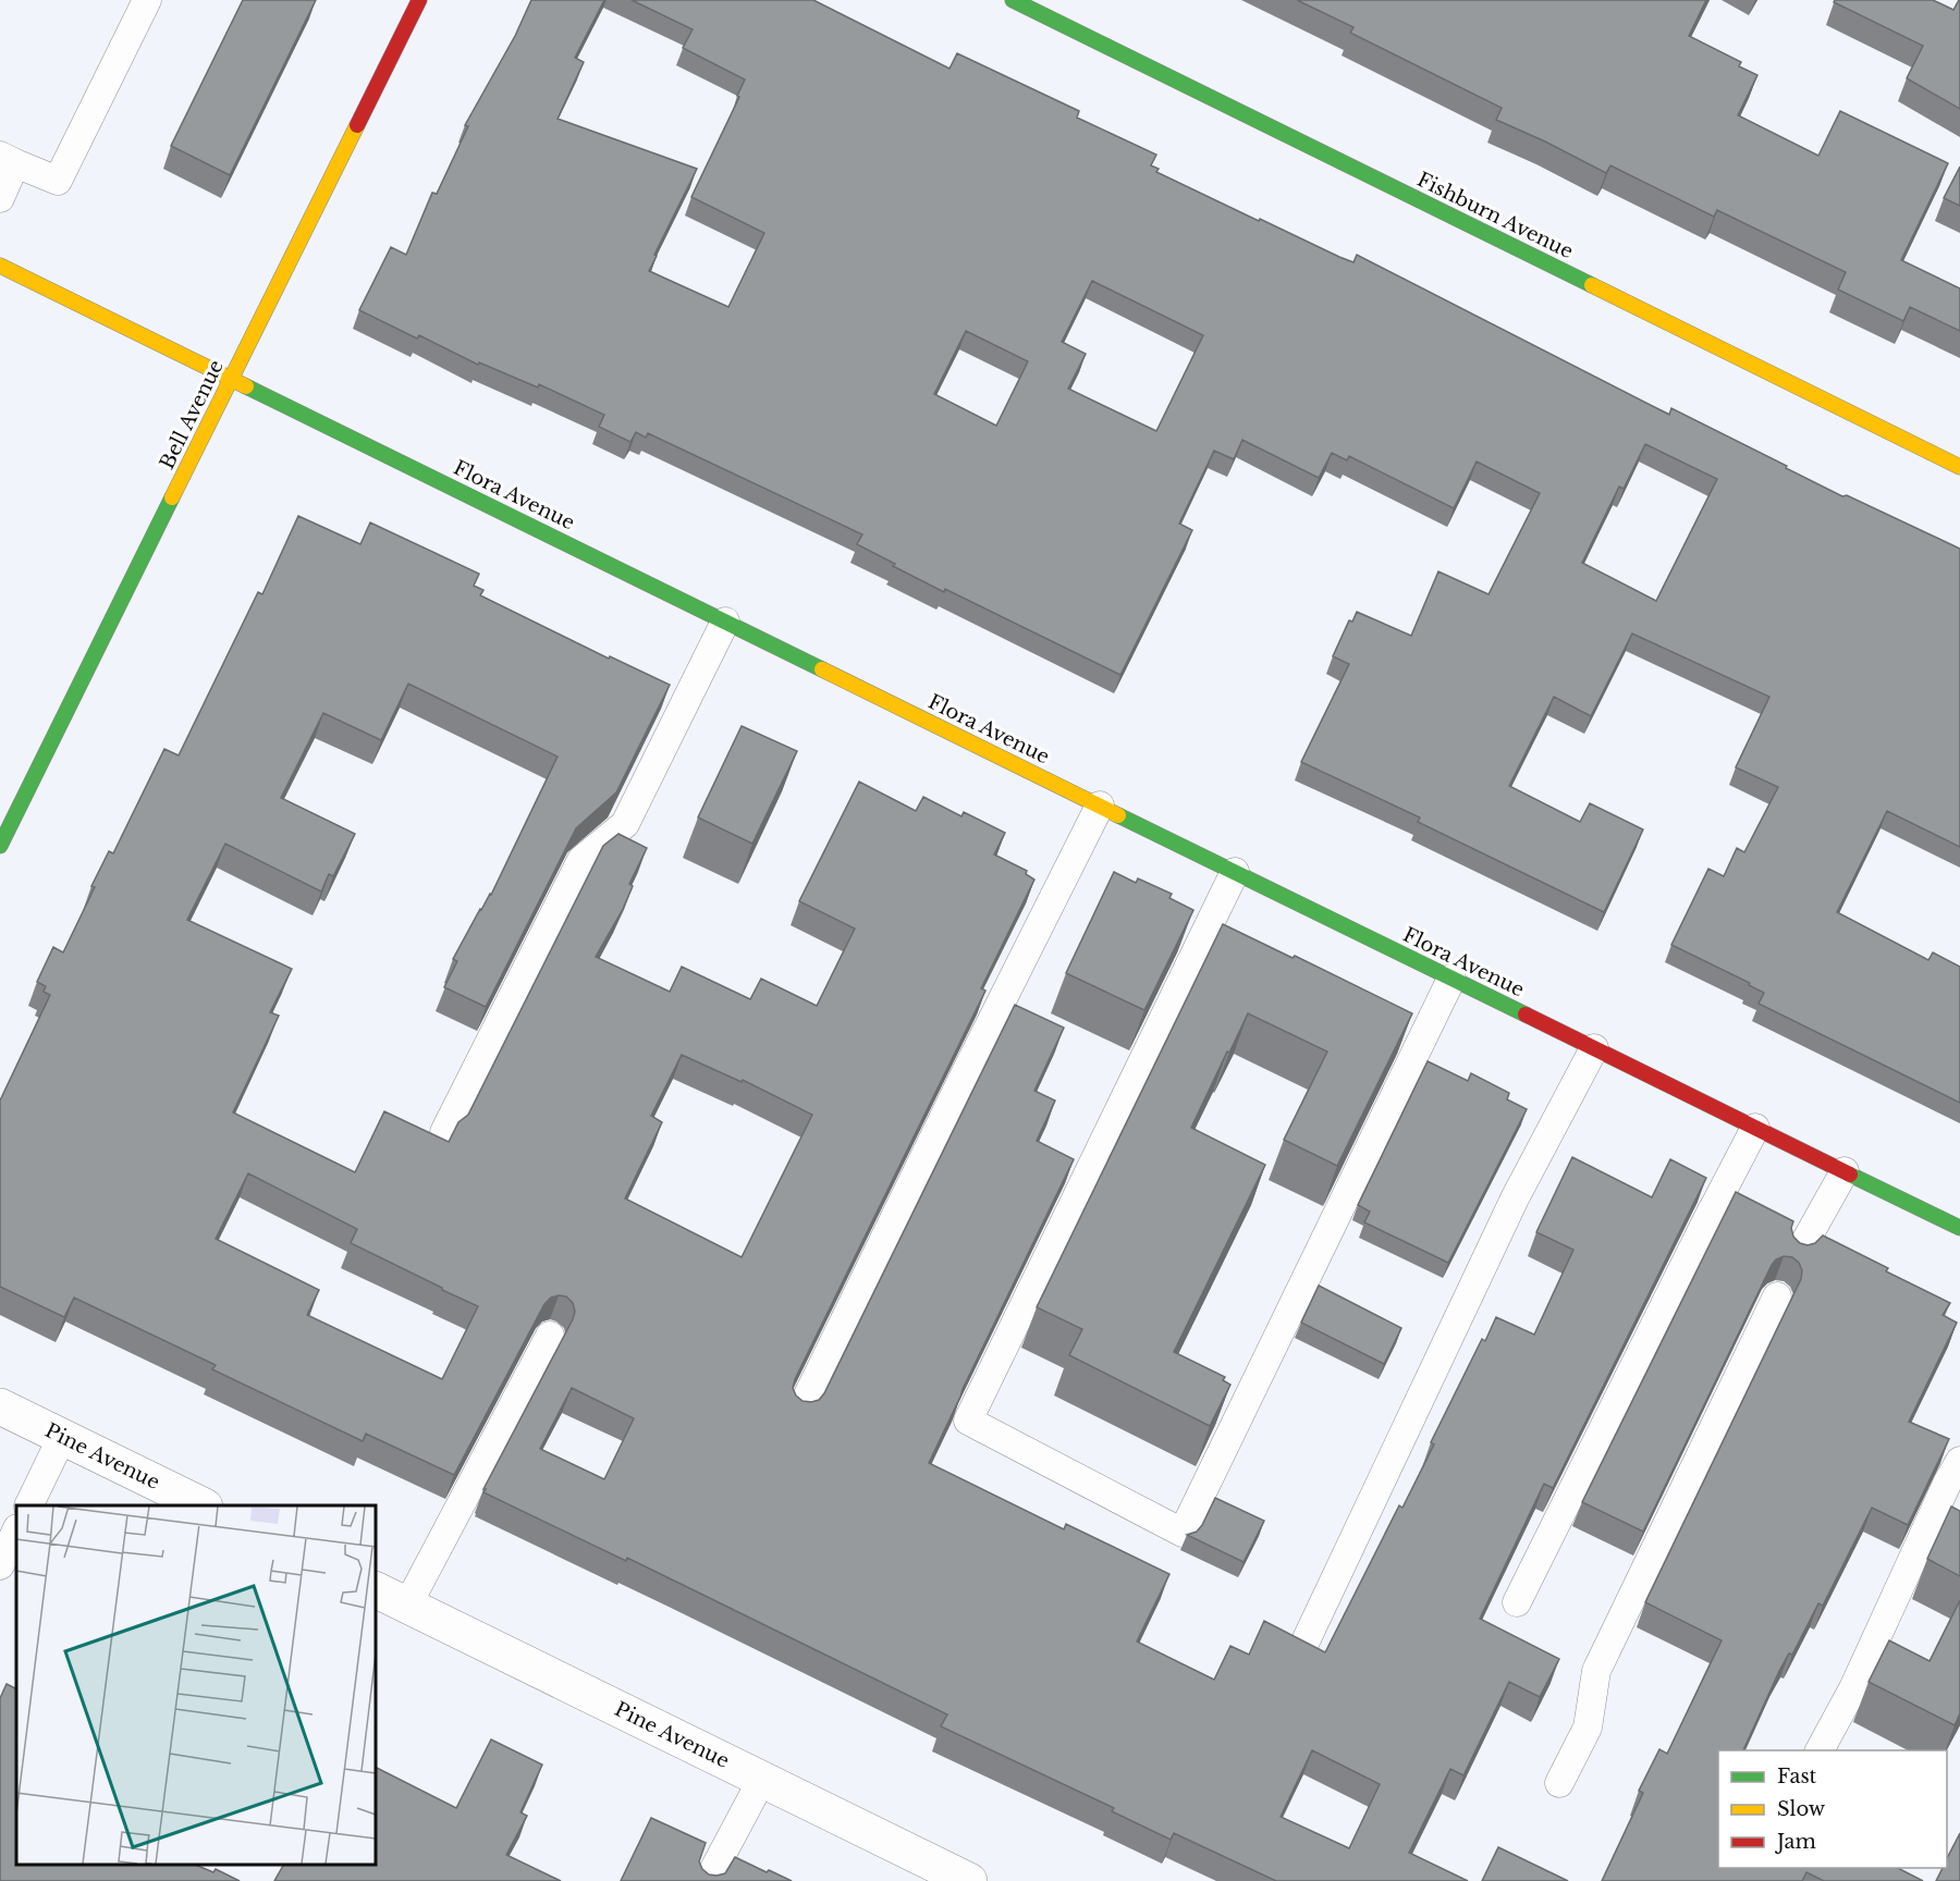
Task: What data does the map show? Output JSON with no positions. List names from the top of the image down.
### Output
{
  "streets": {
    "street": [
      "Fishburn Avenue",
      "Bell Avenue",
      "Flora Avenue",
      "Pine Avenue"
    ]
  },
  "crossings": [
    ["Bell Avenue", "Flora Avenue"]
  ],
  "legend": ["Fast", "Slow", "Jam"]
}
